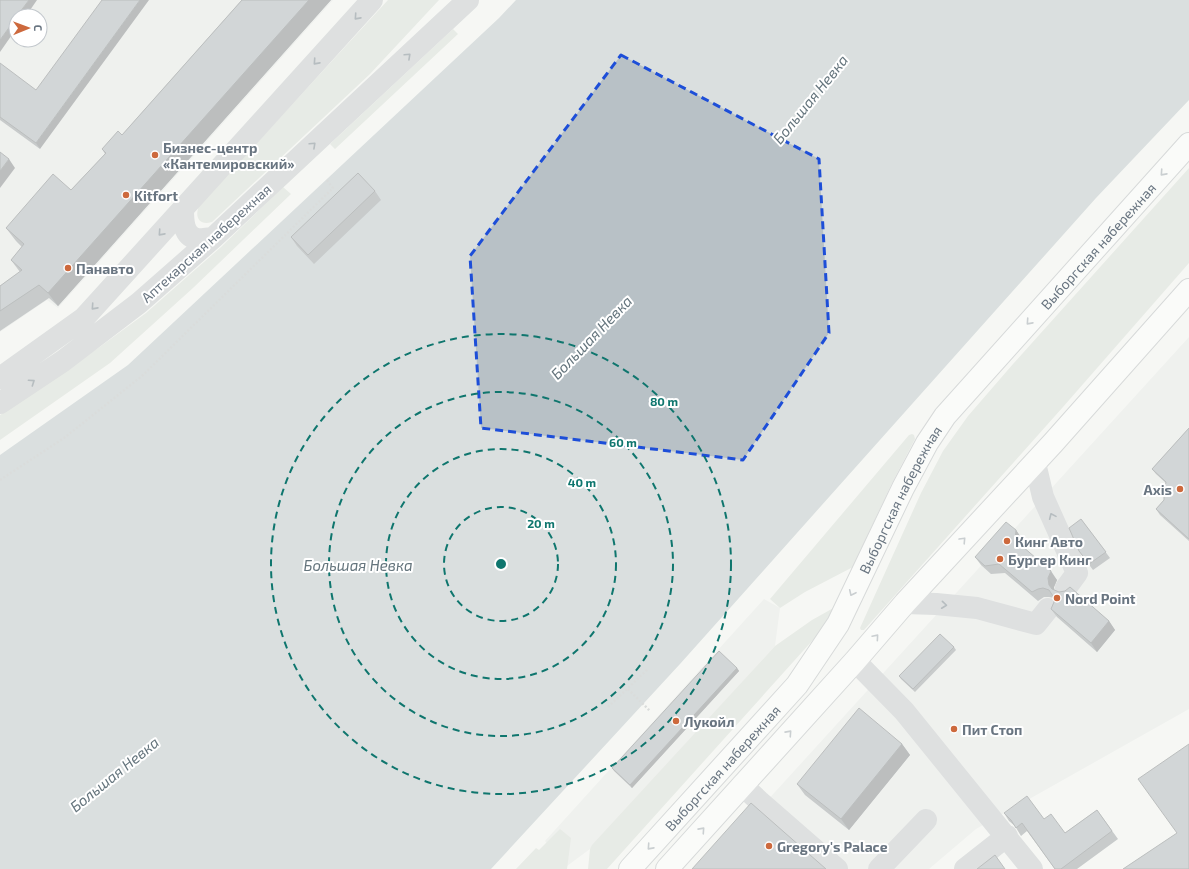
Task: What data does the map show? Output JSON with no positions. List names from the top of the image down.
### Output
{
  "streets": {
    "main road": ["Выборгская набережная"],
    "street": ["Аптекарская набережная"]
  },
  "water": ["Большая Невка"],
  "places": [
    "Бизнес-центр «Кантемировский»",
    "Kitfort",
    "Панавто",
    "Axis",
    "Кинг Авто",
    "Бургер Кинг",
    "Nord Point",
    "Лукойл",
    "Пит Стоп",
    "Gregory's Palace"
  ],
  "north": "right",
  "rings": [
    "80 m",
    "60 m",
    "40 m",
    "20 m"
  ]
}
